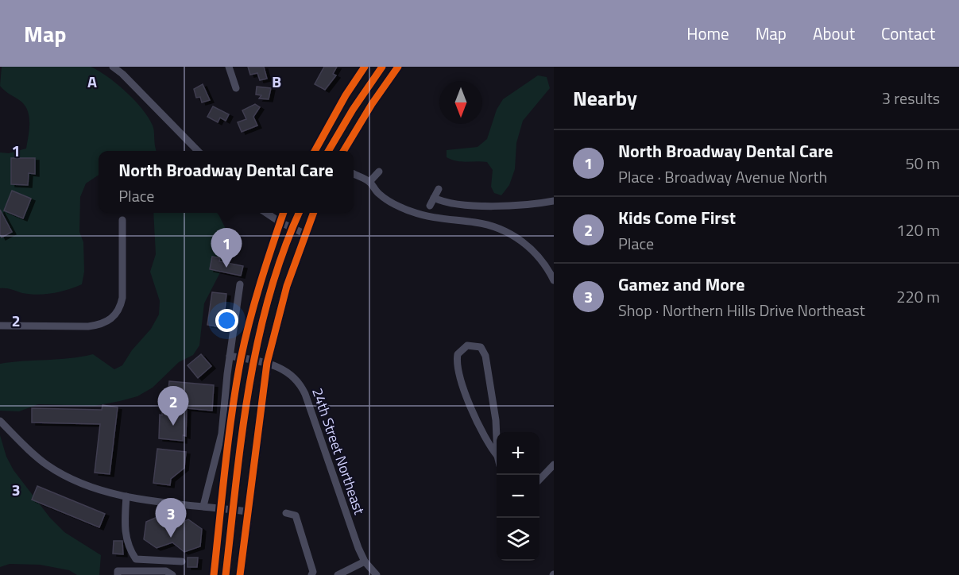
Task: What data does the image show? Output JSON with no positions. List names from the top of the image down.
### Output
{
  "streets": {
    "street": ["24th Street Northeast"]
  },
  "north": "bottom",
  "page": {
    "header": "Map",
    "nav": [
      "Home",
      "Map",
      "About",
      "Contact"
    ],
    "heading": ["Nearby", "3 results"],
    "list": [
      {
        "mark": "1",
        "name": "North Broadway Dental Care",
        "note": "Place · Broadway Avenue North",
        "value": "50 m"
      },
      {
        "mark": "2",
        "name": "Kids Come First",
        "note": "Place",
        "value": "120 m"
      },
      {
        "mark": "3",
        "name": "Gamez and More",
        "note": "Shop · Northern Hills Drive Northeast",
        "value": "220 m"
      }
    ],
    "popup": ["North Broadway Dental Care", "Place"],
    "pins": ["1", "2", "3"],
    "map_buttons": ["+", "−"]
  },
  "grid": {
    "columns": ["A", "B"],
    "rows": ["1", "2", "3"]
  }
}
